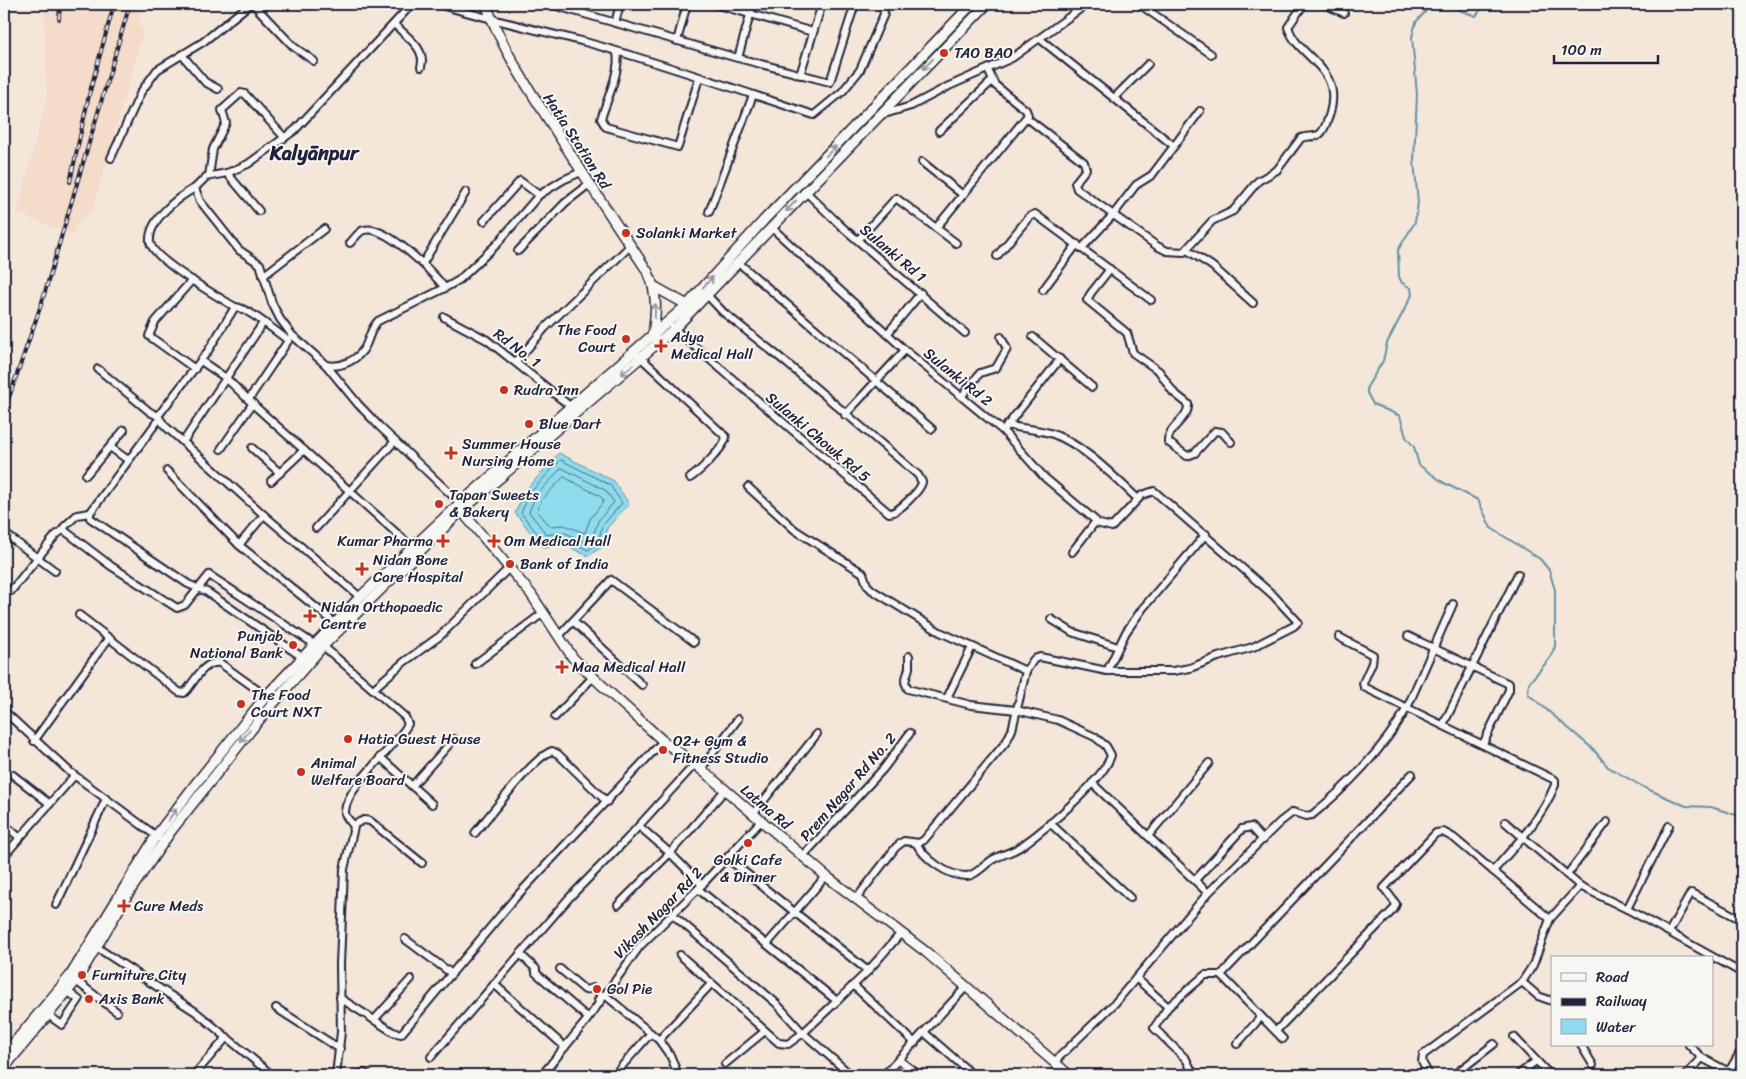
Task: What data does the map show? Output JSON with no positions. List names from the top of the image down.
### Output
{
  "streets": {
    "main road": ["Hatia Station Rd", "Latma Rd"],
    "street": [
      "Sulanki Rd 1",
      "Rd No. 1",
      "Sulanki Rd 2",
      "Sulanki Chowk Rd 5",
      "Prem Nagar Rd No. 2",
      "Vikash Nagar Rd 2"
    ]
  },
  "crossings": [
    ["Prem Nagar Rd No. 2", "Latma Rd"],
    ["Latma Rd", "Vikash Nagar Rd 2"]
  ],
  "districts": ["Kalyānpur"],
  "places": {
    "other": [
      "TAO BAO",
      "Solanki Market",
      "The Food Court",
      "Rudra Inn",
      "Blue Dart",
      "Tapan Sweets & Bakery",
      "Bank of India",
      "Punjab National Bank",
      "The Food Court NXT",
      "Hatia Guest House",
      "O2+ Gym & Fitness Studio",
      "Animal Welfare Board",
      "Golki Cafe & Dinner",
      "Furniture City",
      "Gol Pie",
      "Axis Bank"
    ],
    "health": [
      "Adya Medical Hall",
      "Summer House Nursing Home",
      "Kumar Pharma",
      "Om Medical Hall",
      "Nidan Bone Care Hospital",
      "Nidan Orthopaedic Centre",
      "Maa Medical Hall",
      "Cure Meds"
    ]
  },
  "legend": ["Road", "Railway", "Water"],
  "scale_bar": "100 m"
}
